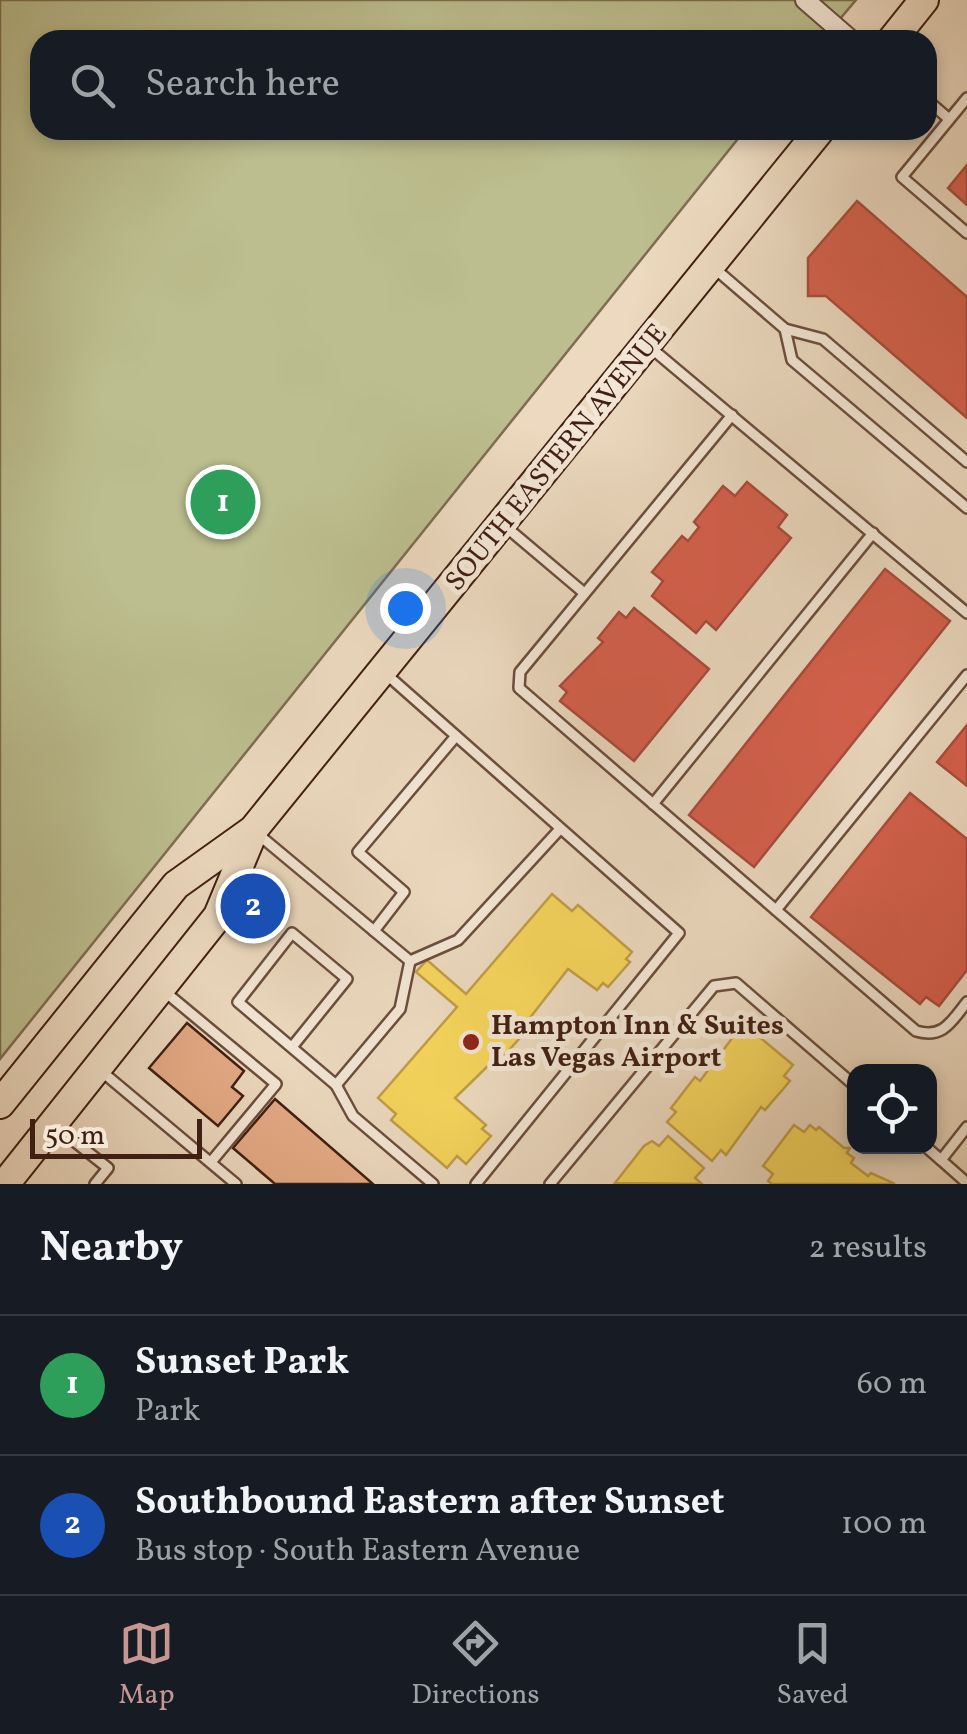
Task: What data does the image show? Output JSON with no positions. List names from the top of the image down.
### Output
{
  "streets": {
    "main road": ["SOUTH EASTERN AVENUE"]
  },
  "places": ["Hampton Inn & Suites Las Vegas Airport"],
  "scale_bar": "50 m",
  "page": {
    "search": "Search here",
    "pins": ["1", "2"],
    "scale": "50 m",
    "heading": ["Nearby", "2 results"],
    "list": [
      {
        "mark": "1",
        "name": "Sunset Park",
        "note": "Park",
        "value": "60 m"
      },
      {
        "mark": "2",
        "name": "Southbound Eastern after Sunset",
        "note": "Bus stop · South Eastern Avenue",
        "value": "100 m"
      }
    ],
    "nav": ["Map", "Directions", "Saved"]
  }
}
